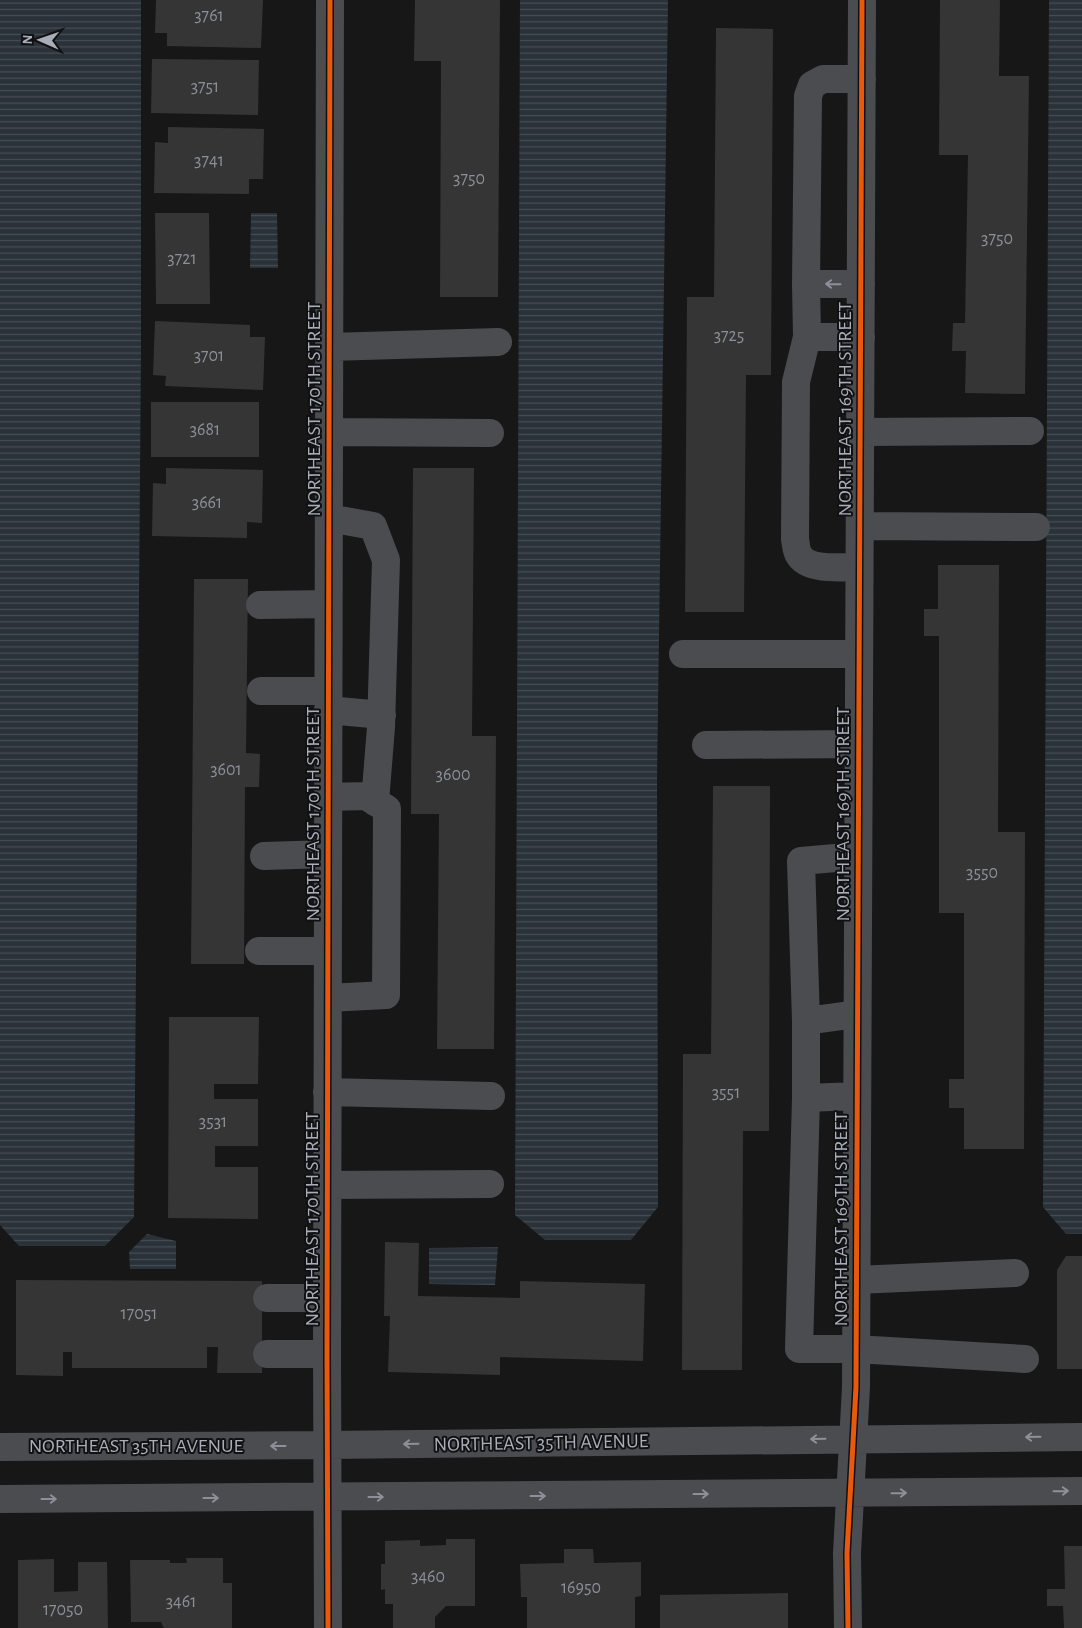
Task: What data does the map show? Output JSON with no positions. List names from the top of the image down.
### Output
{
  "streets": {
    "street": ["NORTHEAST 170TH STREET", "NORTHEAST 169TH STREET", "NORTHEAST 35TH AVENUE"]
  },
  "crossings": [
    ["NORTHEAST 170TH STREET", "NORTHEAST 35TH AVENUE"],
    ["NORTHEAST 169TH STREET", "NORTHEAST 35TH AVENUE"]
  ],
  "house_numbers": [
    "3761",
    "3751",
    "3741",
    "3750",
    "3750",
    "3721",
    "3725",
    "3701",
    "3681",
    "3661",
    "3601",
    "3600",
    "3550",
    "3551",
    "3531",
    "17051",
    "3460",
    "16950",
    "3461",
    "17050"
  ],
  "north": "left"
}
